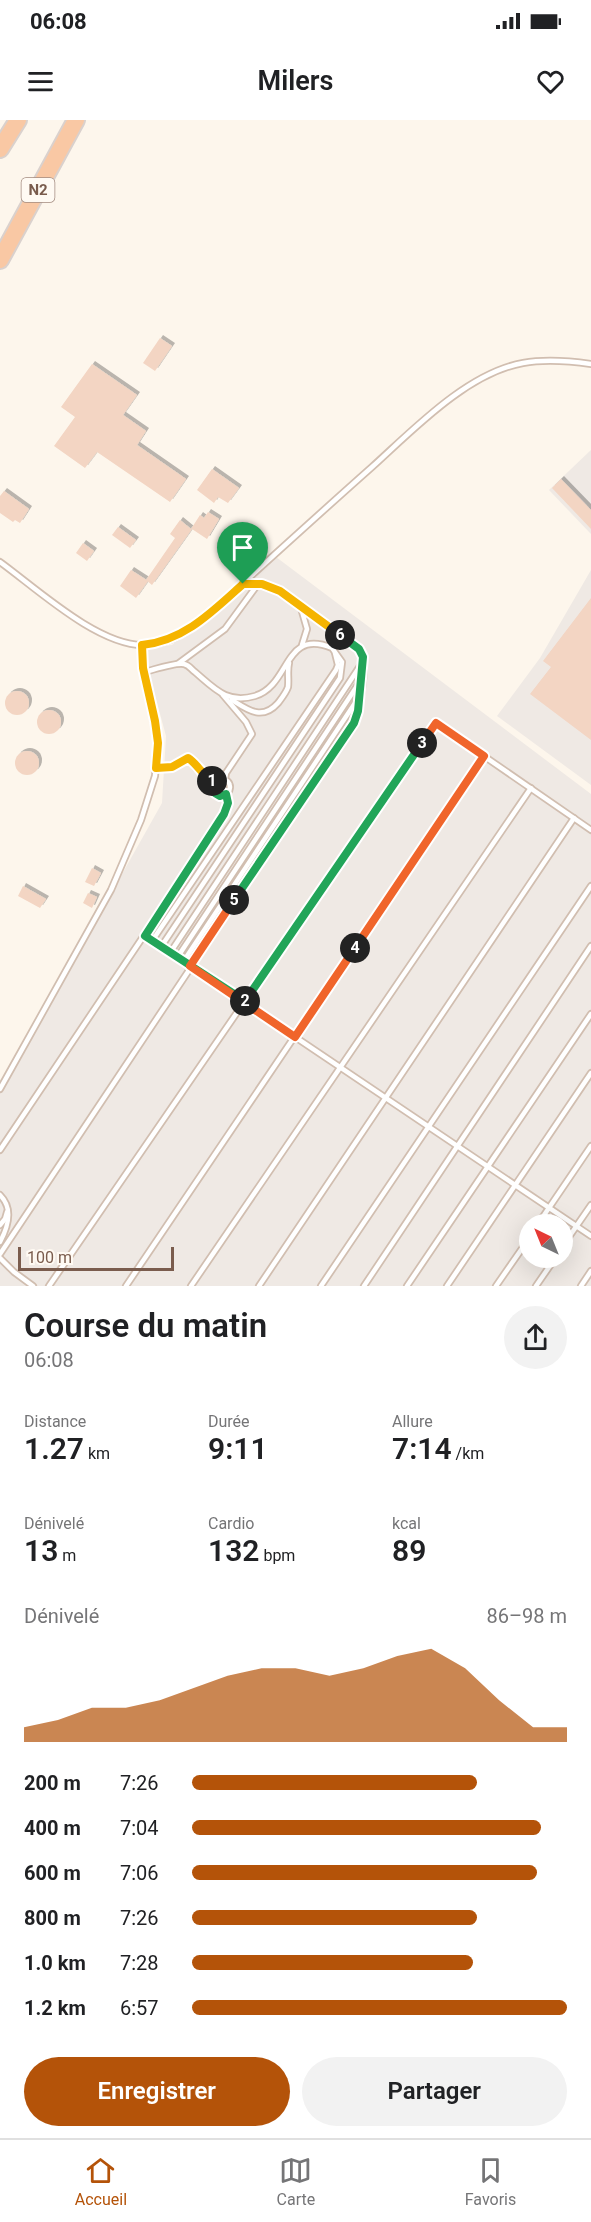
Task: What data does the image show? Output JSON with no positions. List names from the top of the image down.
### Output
{
  "streets": {
    "highway": ["N2"]
  },
  "scale_bar": "100 m",
  "north": "top left",
  "page": {
    "status": "06:08",
    "header": "Milers",
    "pins": [
      "6",
      "3",
      "1",
      "5",
      "4",
      "2"
    ],
    "scale": "100 m",
    "heading": ["Course du matin", "06:08"],
    "stats": [
      ["Distance", "1.27 km"],
      ["Durée", "9:11"],
      ["Allure", "7:14 /km"],
      ["Dénivelé", "13 m"],
      ["Cardio", "132 bpm"],
      ["kcal", "89"]
    ],
    "chart": ["Dénivelé", "86–98 m"],
    "list": [
      {
        "name": "200 m",
        "note": "7:26"
      },
      {
        "name": "400 m",
        "note": "7:04"
      },
      {
        "name": "600 m",
        "note": "7:06"
      },
      {
        "name": "800 m",
        "note": "7:26"
      },
      {
        "name": "1.0 km",
        "note": "7:28"
      },
      {
        "name": "1.2 km",
        "note": "6:57"
      }
    ],
    "buttons": ["Enregistrer", "Partager"],
    "tabs": ["Accueil", "Carte", "Favoris"]
  }
}
